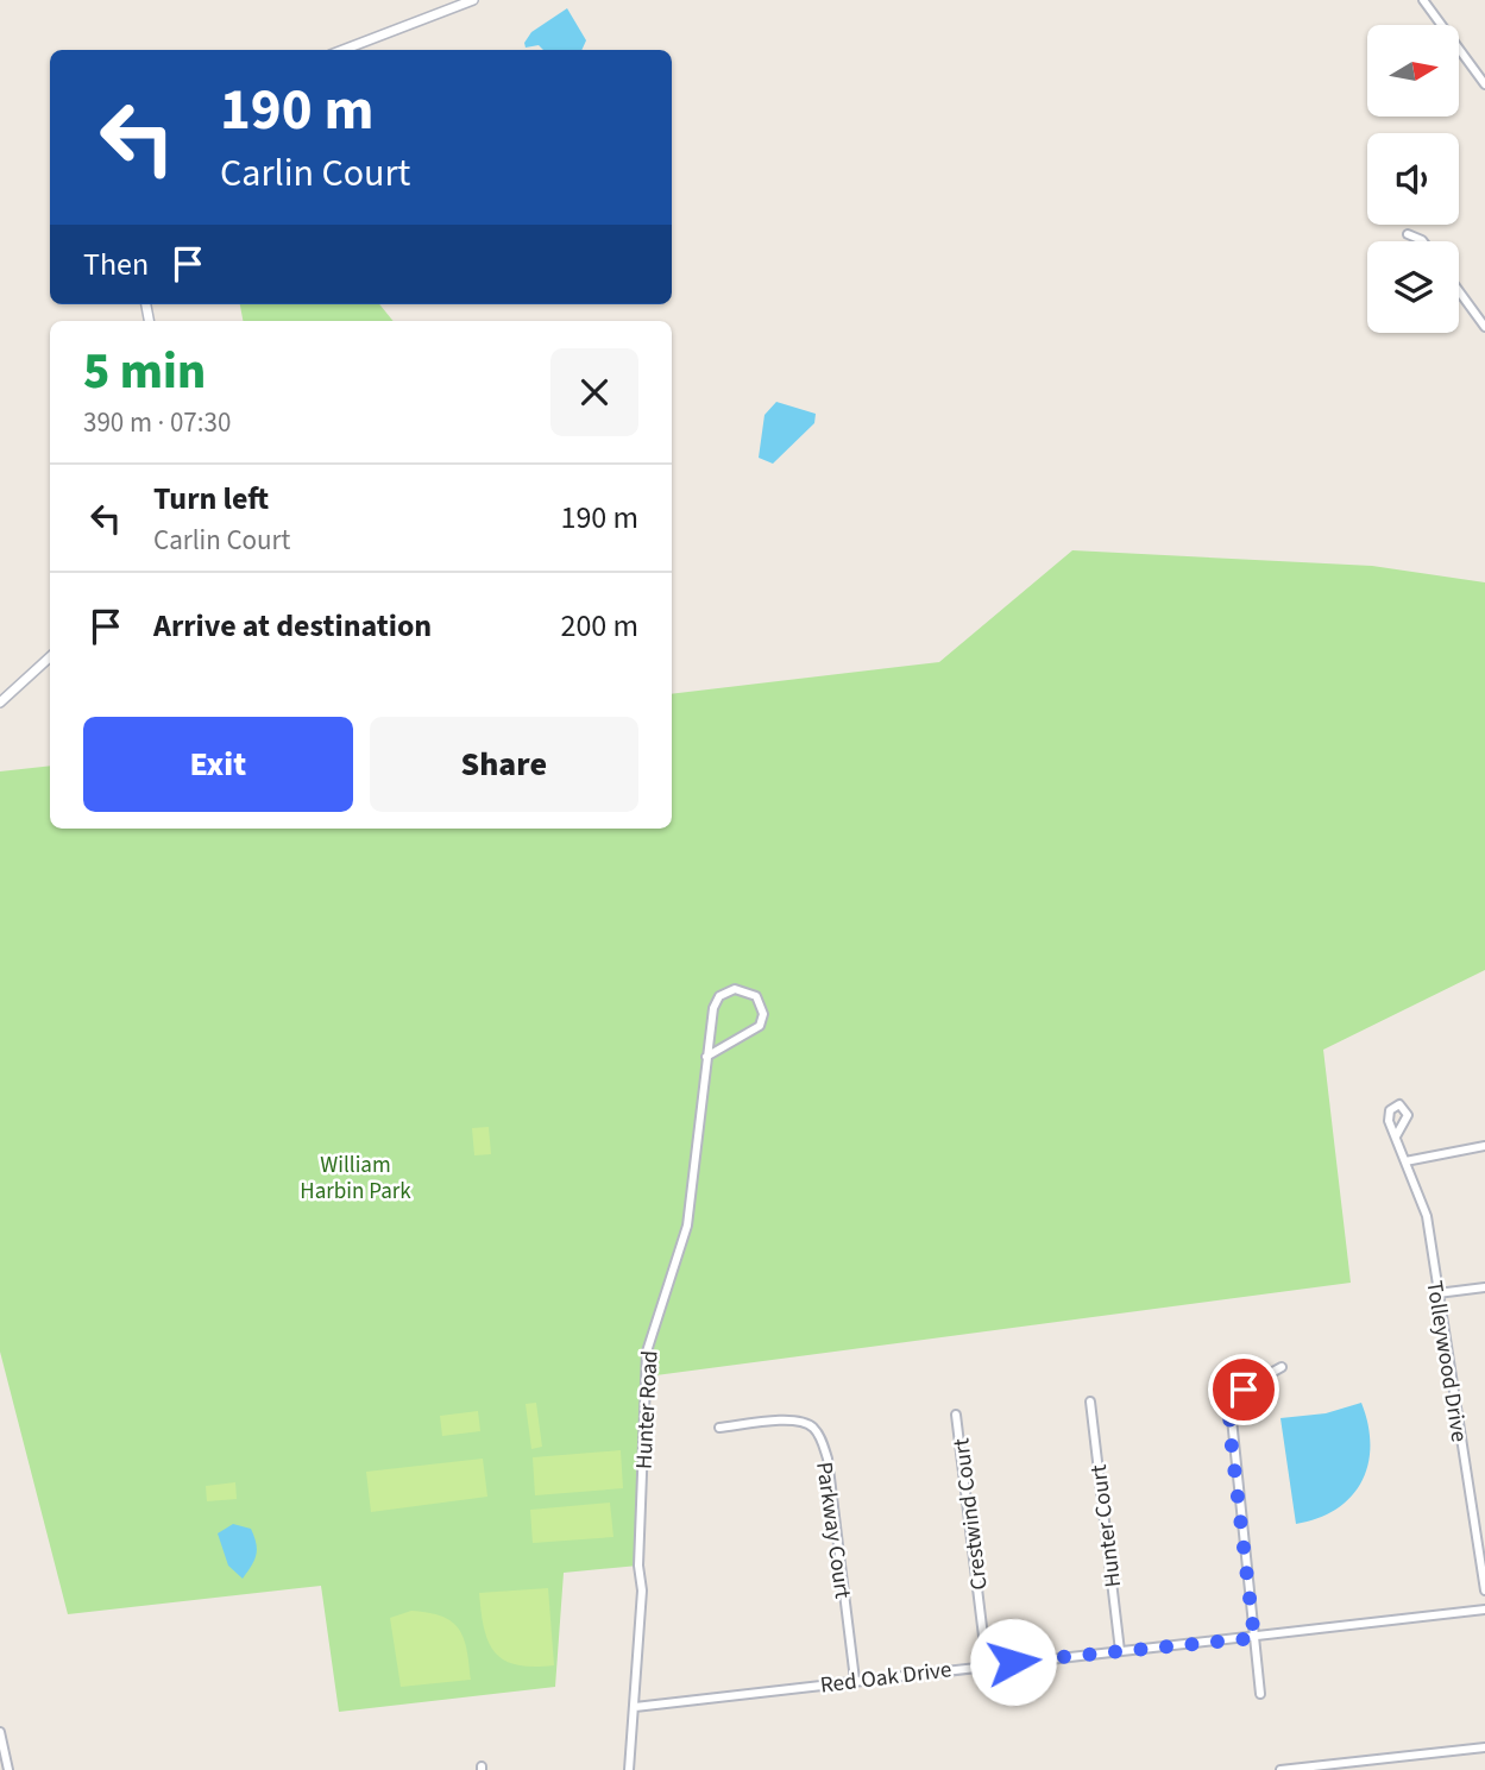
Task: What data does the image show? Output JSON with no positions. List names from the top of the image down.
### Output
{
  "streets": {
    "street": [
      "Tolleywood Drive",
      "Hunter Road",
      "Crestwind Court",
      "Hunter Court",
      "Parkway Court",
      "Red Oak Drive"
    ]
  },
  "crossings": [
    ["Hunter Road", "Red Oak Drive"],
    ["Crestwind Court", "Red Oak Drive"],
    ["Hunter Court", "Red Oak Drive"],
    ["Parkway Court", "Red Oak Drive"]
  ],
  "parks": ["William Harbin Park"],
  "north": "right",
  "page": {
    "turn": ["190 m", "Carlin Court"],
    "then": "Then",
    "heading": ["5 min", "390 m · 07:30"],
    "list": [
      {
        "name": "Turn left",
        "note": "Carlin Court",
        "value": "190 m"
      },
      {
        "name": "Arrive at destination",
        "value": "200 m"
      }
    ],
    "buttons": ["Exit", "Share"]
  }
}
